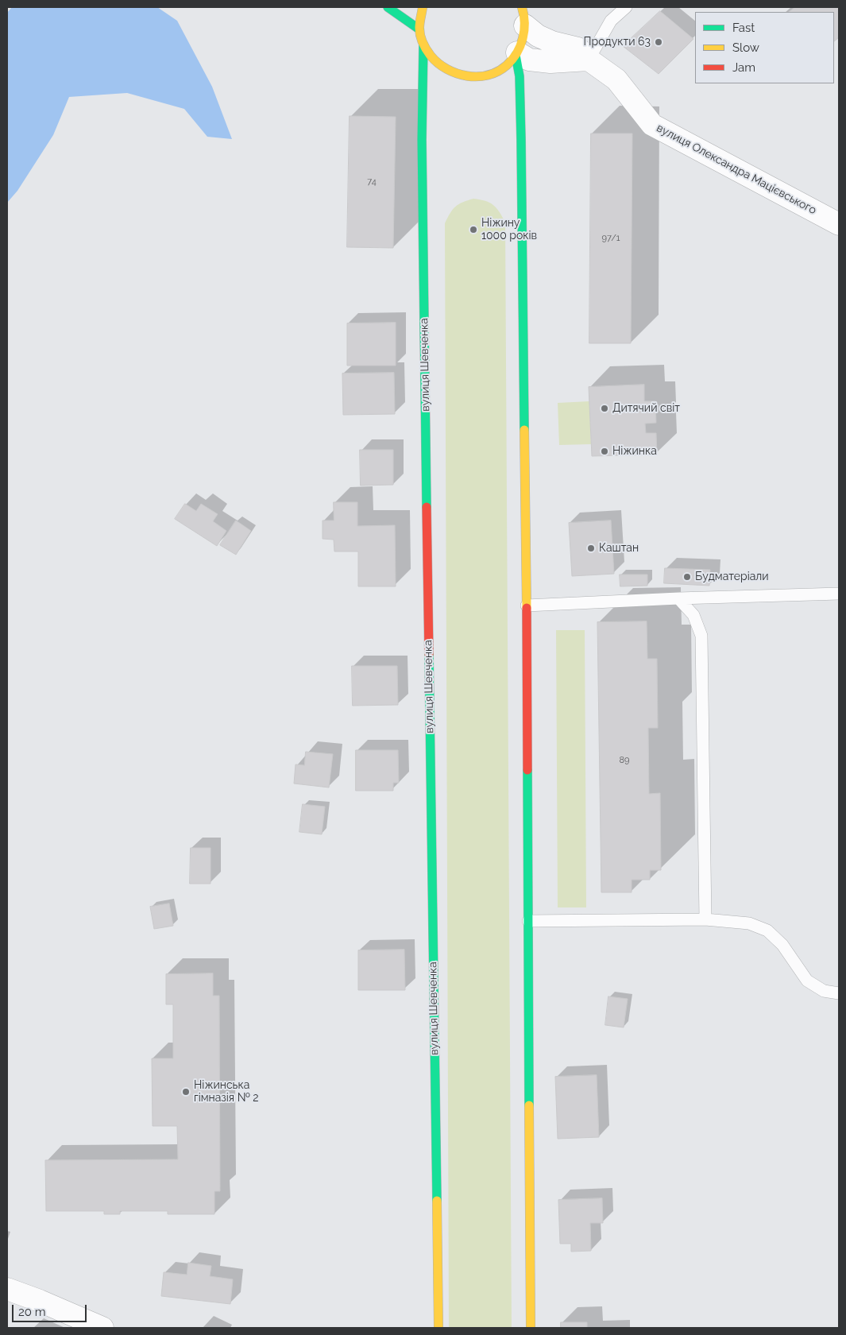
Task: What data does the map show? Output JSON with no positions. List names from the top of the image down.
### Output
{
  "streets": {
    "main road": ["вулиця Шевченка"],
    "street": ["вулиця Олександра Мацієвського"]
  },
  "places": [
    "Продукти 63",
    "Ніжину 1000 років",
    "Дитячий світ",
    "Ніжинка",
    "Каштан",
    "Будматеріали",
    "Ніжинська гімназія № 2"
  ],
  "house_numbers": ["74", "97/1", "89"],
  "legend": ["Fast", "Slow", "Jam"],
  "scale_bar": "20 m"
}
